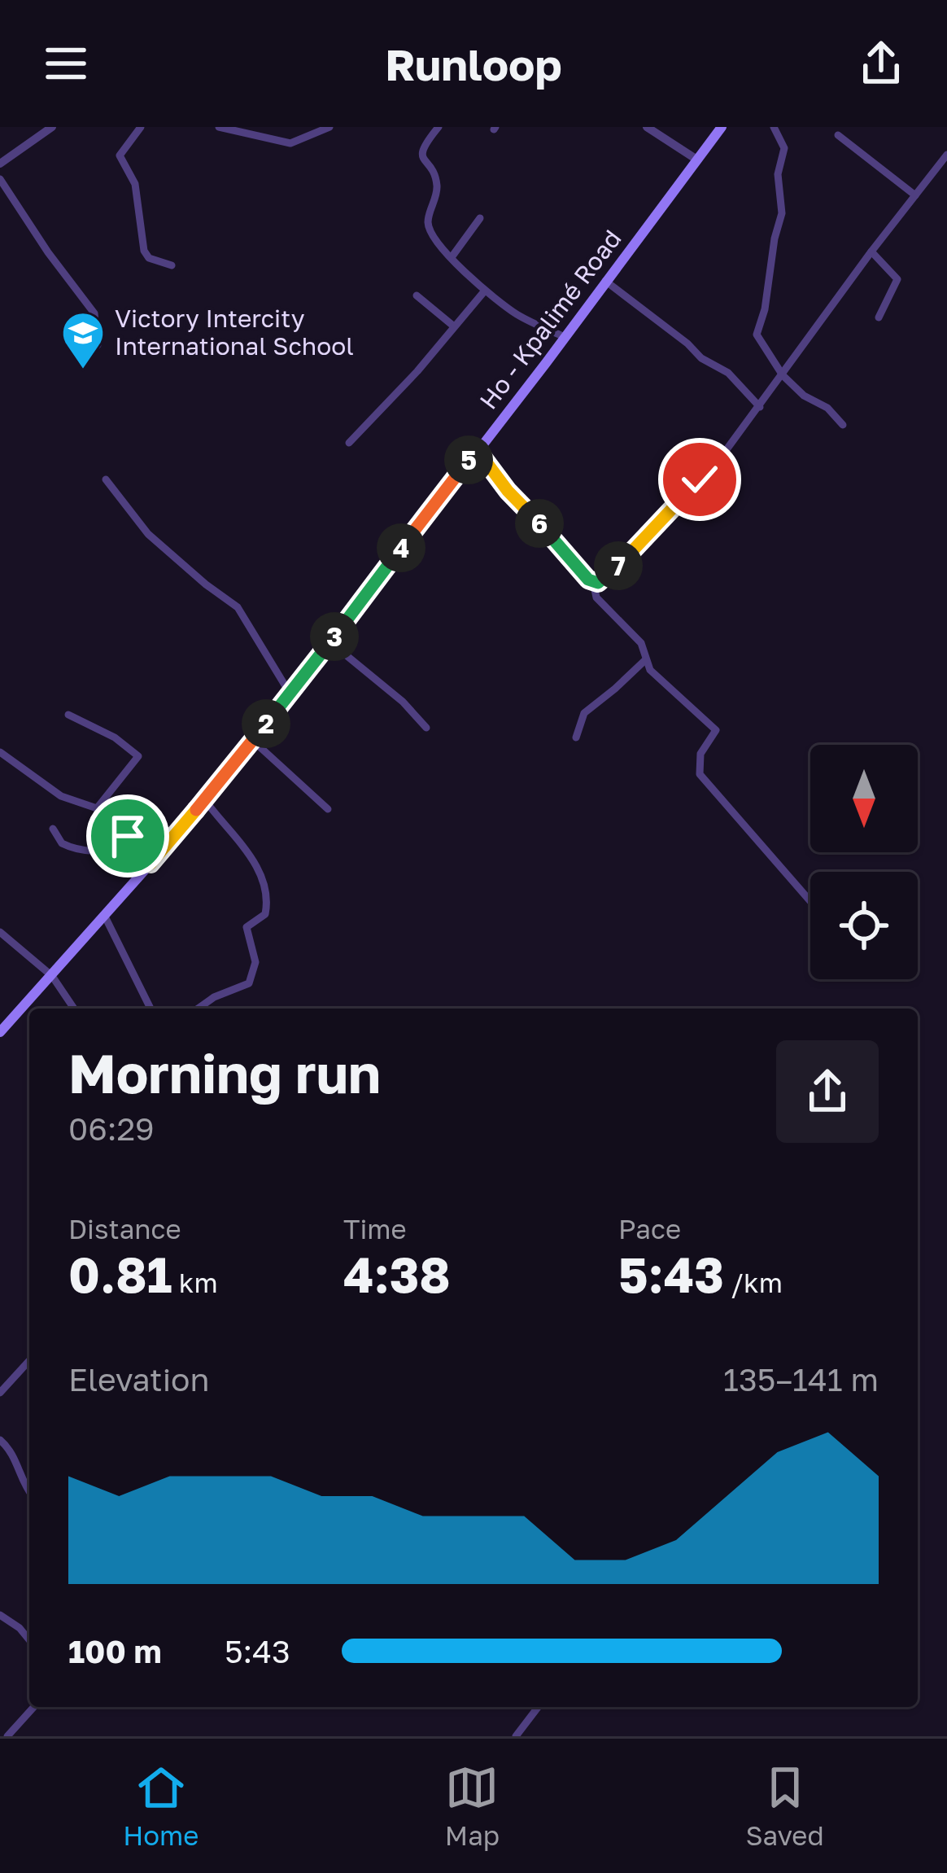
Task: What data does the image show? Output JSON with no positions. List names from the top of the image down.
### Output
{
  "streets": {
    "main road": ["Ho - Kpalimé Road"]
  },
  "places": {
    "school or university": ["Victory Intercity International School"]
  },
  "north": "bottom",
  "page": {
    "header": "Runloop",
    "pins": [
      "5",
      "6",
      "4",
      "7",
      "3",
      "2"
    ],
    "heading": ["Morning run", "06:29"],
    "stats": [
      ["Distance", "0.81 km"],
      ["Time", "4:38"],
      ["Pace", "5:43 /km"]
    ],
    "chart": ["Elevation", "135–141 m"],
    "list": [
      {
        "name": "100 m",
        "note": "5:43"
      }
    ],
    "tabs": ["Home", "Map", "Saved"]
  }
}
